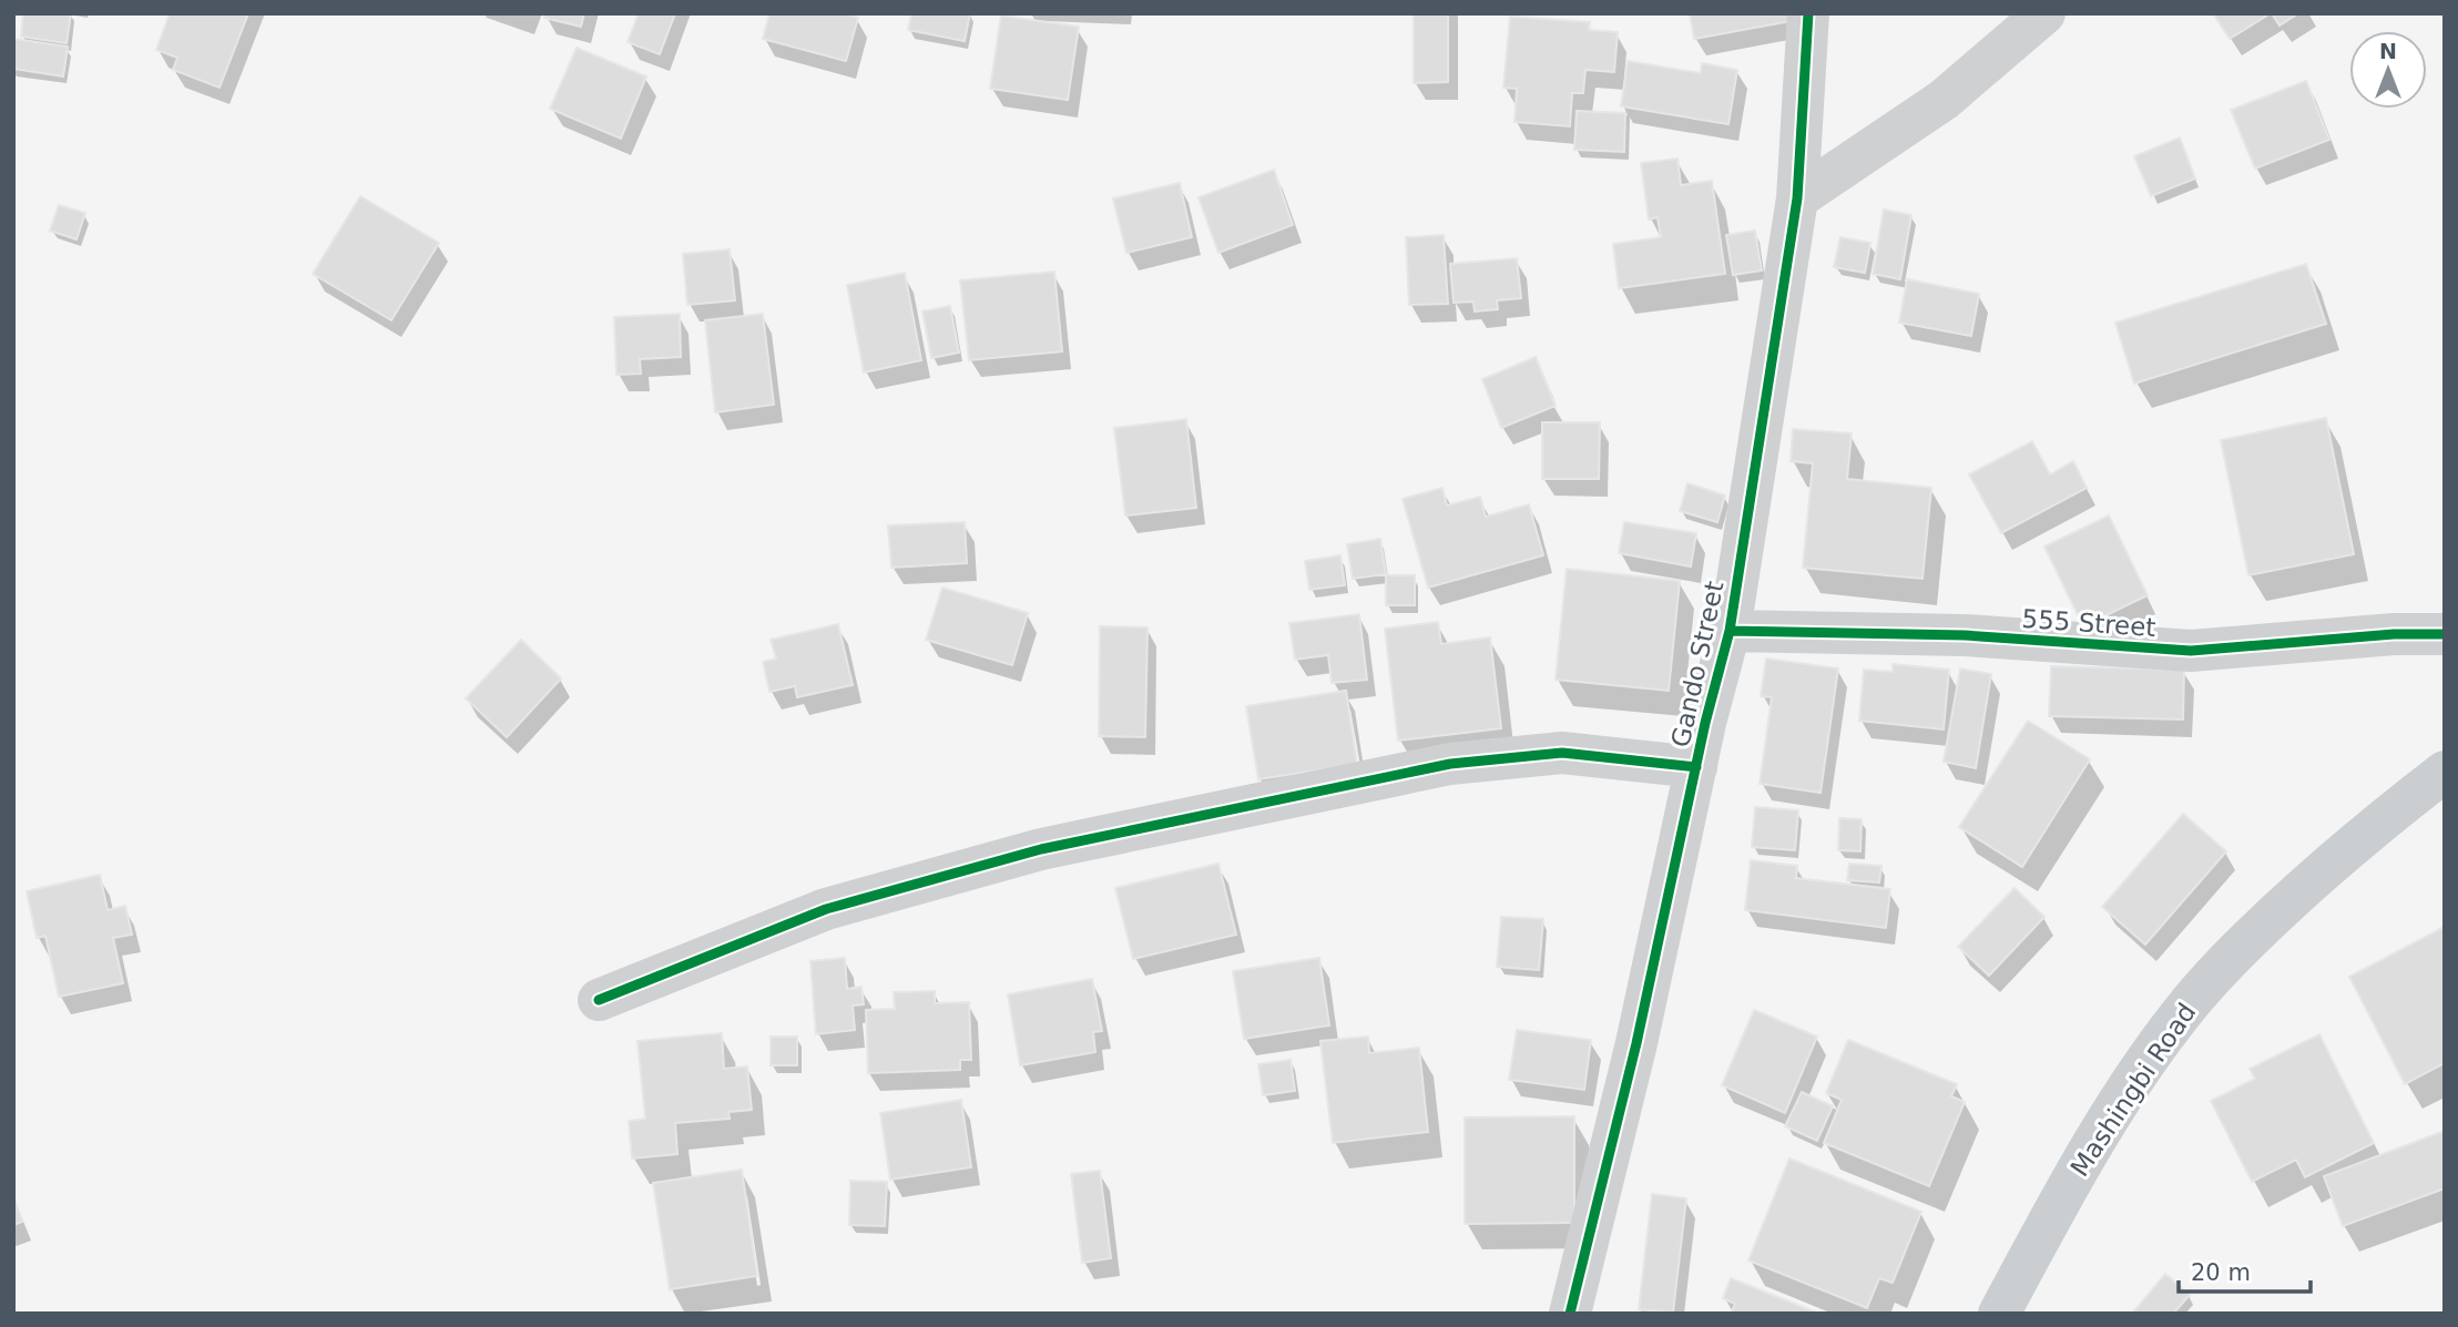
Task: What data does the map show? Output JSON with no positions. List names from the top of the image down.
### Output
{
  "streets": {
    "main road": ["Mashingbi Road"],
    "street": ["555 Street", "Gando Street"]
  },
  "crossings": [
    ["555 Street", "Gando Street"]
  ],
  "scale_bar": "20 m",
  "north": "top"
}
